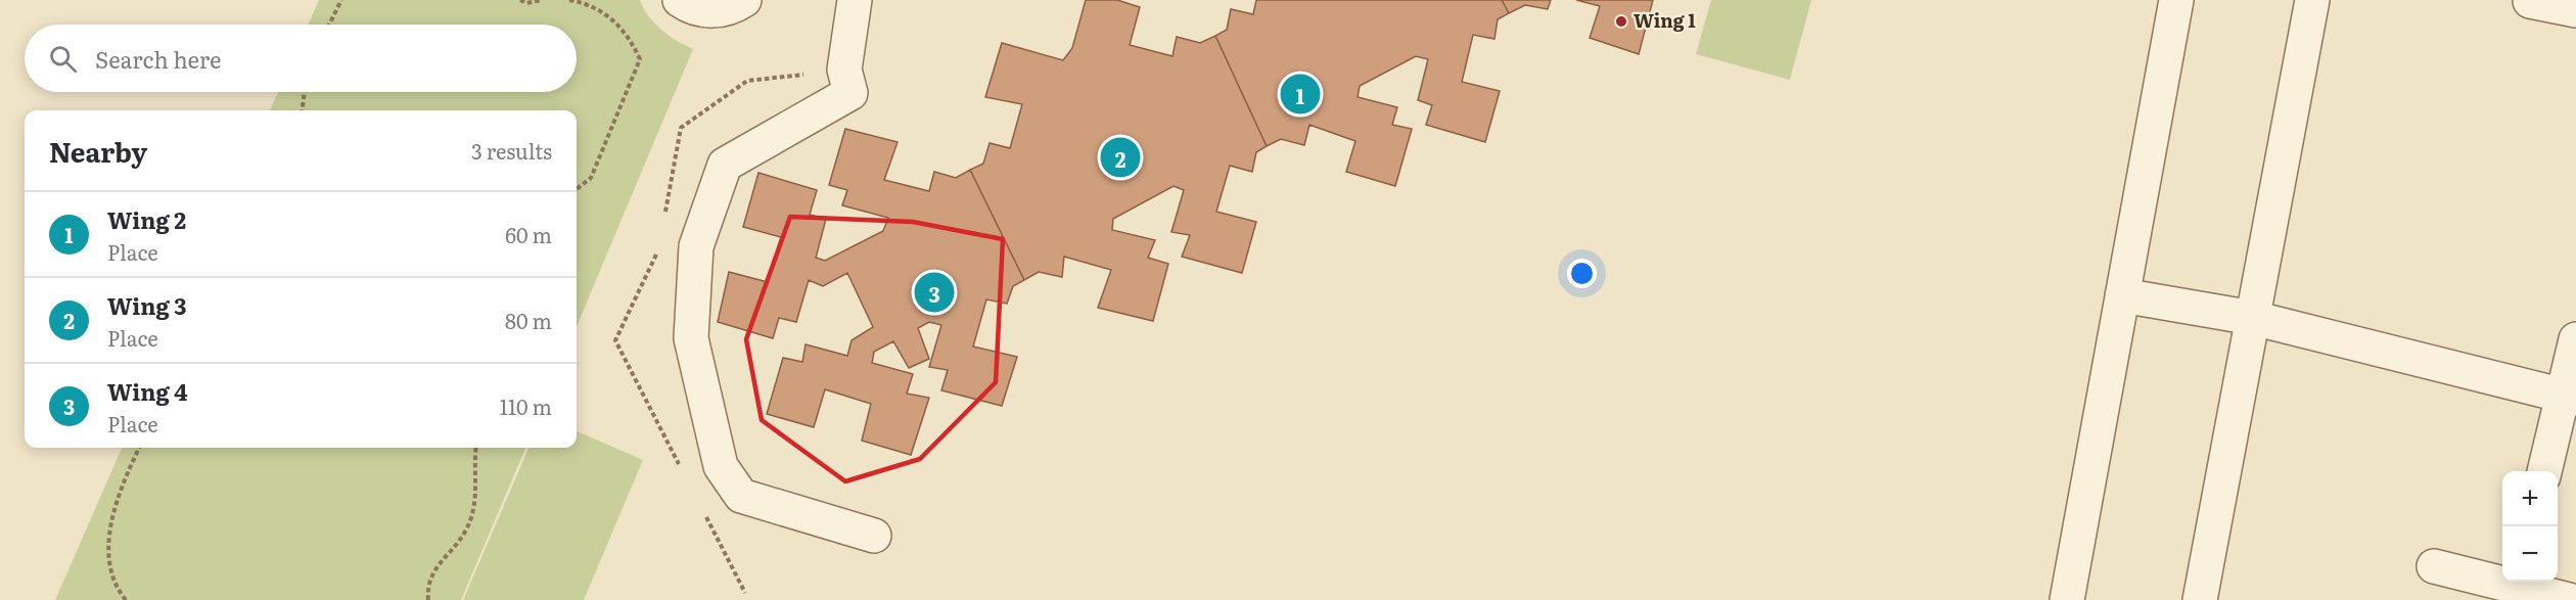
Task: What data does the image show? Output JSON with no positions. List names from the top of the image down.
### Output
{
  "places": ["Wing 1"],
  "page": {
    "search": "Search here",
    "pins": ["1", "2", "3"],
    "heading": ["Nearby", "3 results"],
    "list": [
      {
        "mark": "1",
        "name": "Wing 2",
        "note": "Place",
        "value": "60 m"
      },
      {
        "mark": "2",
        "name": "Wing 3",
        "note": "Place",
        "value": "80 m"
      },
      {
        "mark": "3",
        "name": "Wing 4",
        "note": "Place",
        "value": "110 m"
      }
    ],
    "map_buttons": ["+", "−"]
  }
}
